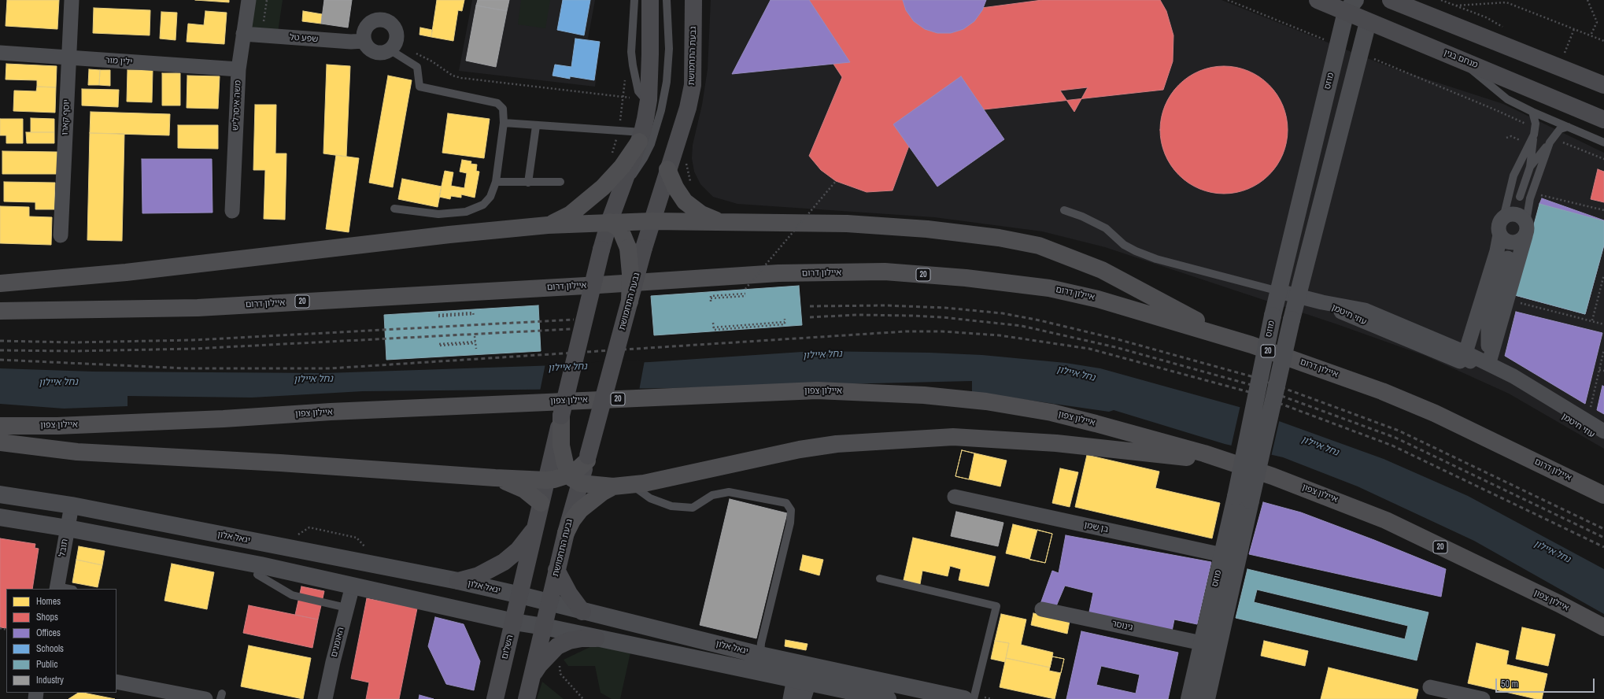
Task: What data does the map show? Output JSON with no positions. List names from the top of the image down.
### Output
{
  "streets": {
    "highway": ["איילון דרום", "20", "איילון צפון"],
    "main road": ["גבעת התחמושת", "מנחם בגין", "השלום"],
    "street": [
      "שפע טל",
      "ילין מור",
      "מוזס",
      "משה איסרליש",
      "יוסף קארו",
      "עוזי חיטמן",
      "בן שמן",
      "יגאל אלון",
      "תובל",
      "גינוסר",
      "האומנים"
    ]
  },
  "crossings": [
    ["שפע טל", "משה איסרליש"],
    ["גבעת התחמושת", "יגאל אלון"],
    ["מנחם בגין", "מוזס"],
    ["ילין מור", "משה איסרליש"],
    ["ילין מור", "יוסף קארו"],
    ["מוזס", "בן שמן"],
    ["מוזס", "גינוסר"],
    ["יגאל אלון", "תובל"],
    ["יגאל אלון", "האומנים"],
    ["יגאל אלון", "השלום"]
  ],
  "water": ["נחל איילון"],
  "legend": [
    "Homes",
    "Shops",
    "Offices",
    "Schools",
    "Public",
    "Industry"
  ],
  "scale_bar": "50 m"
}
